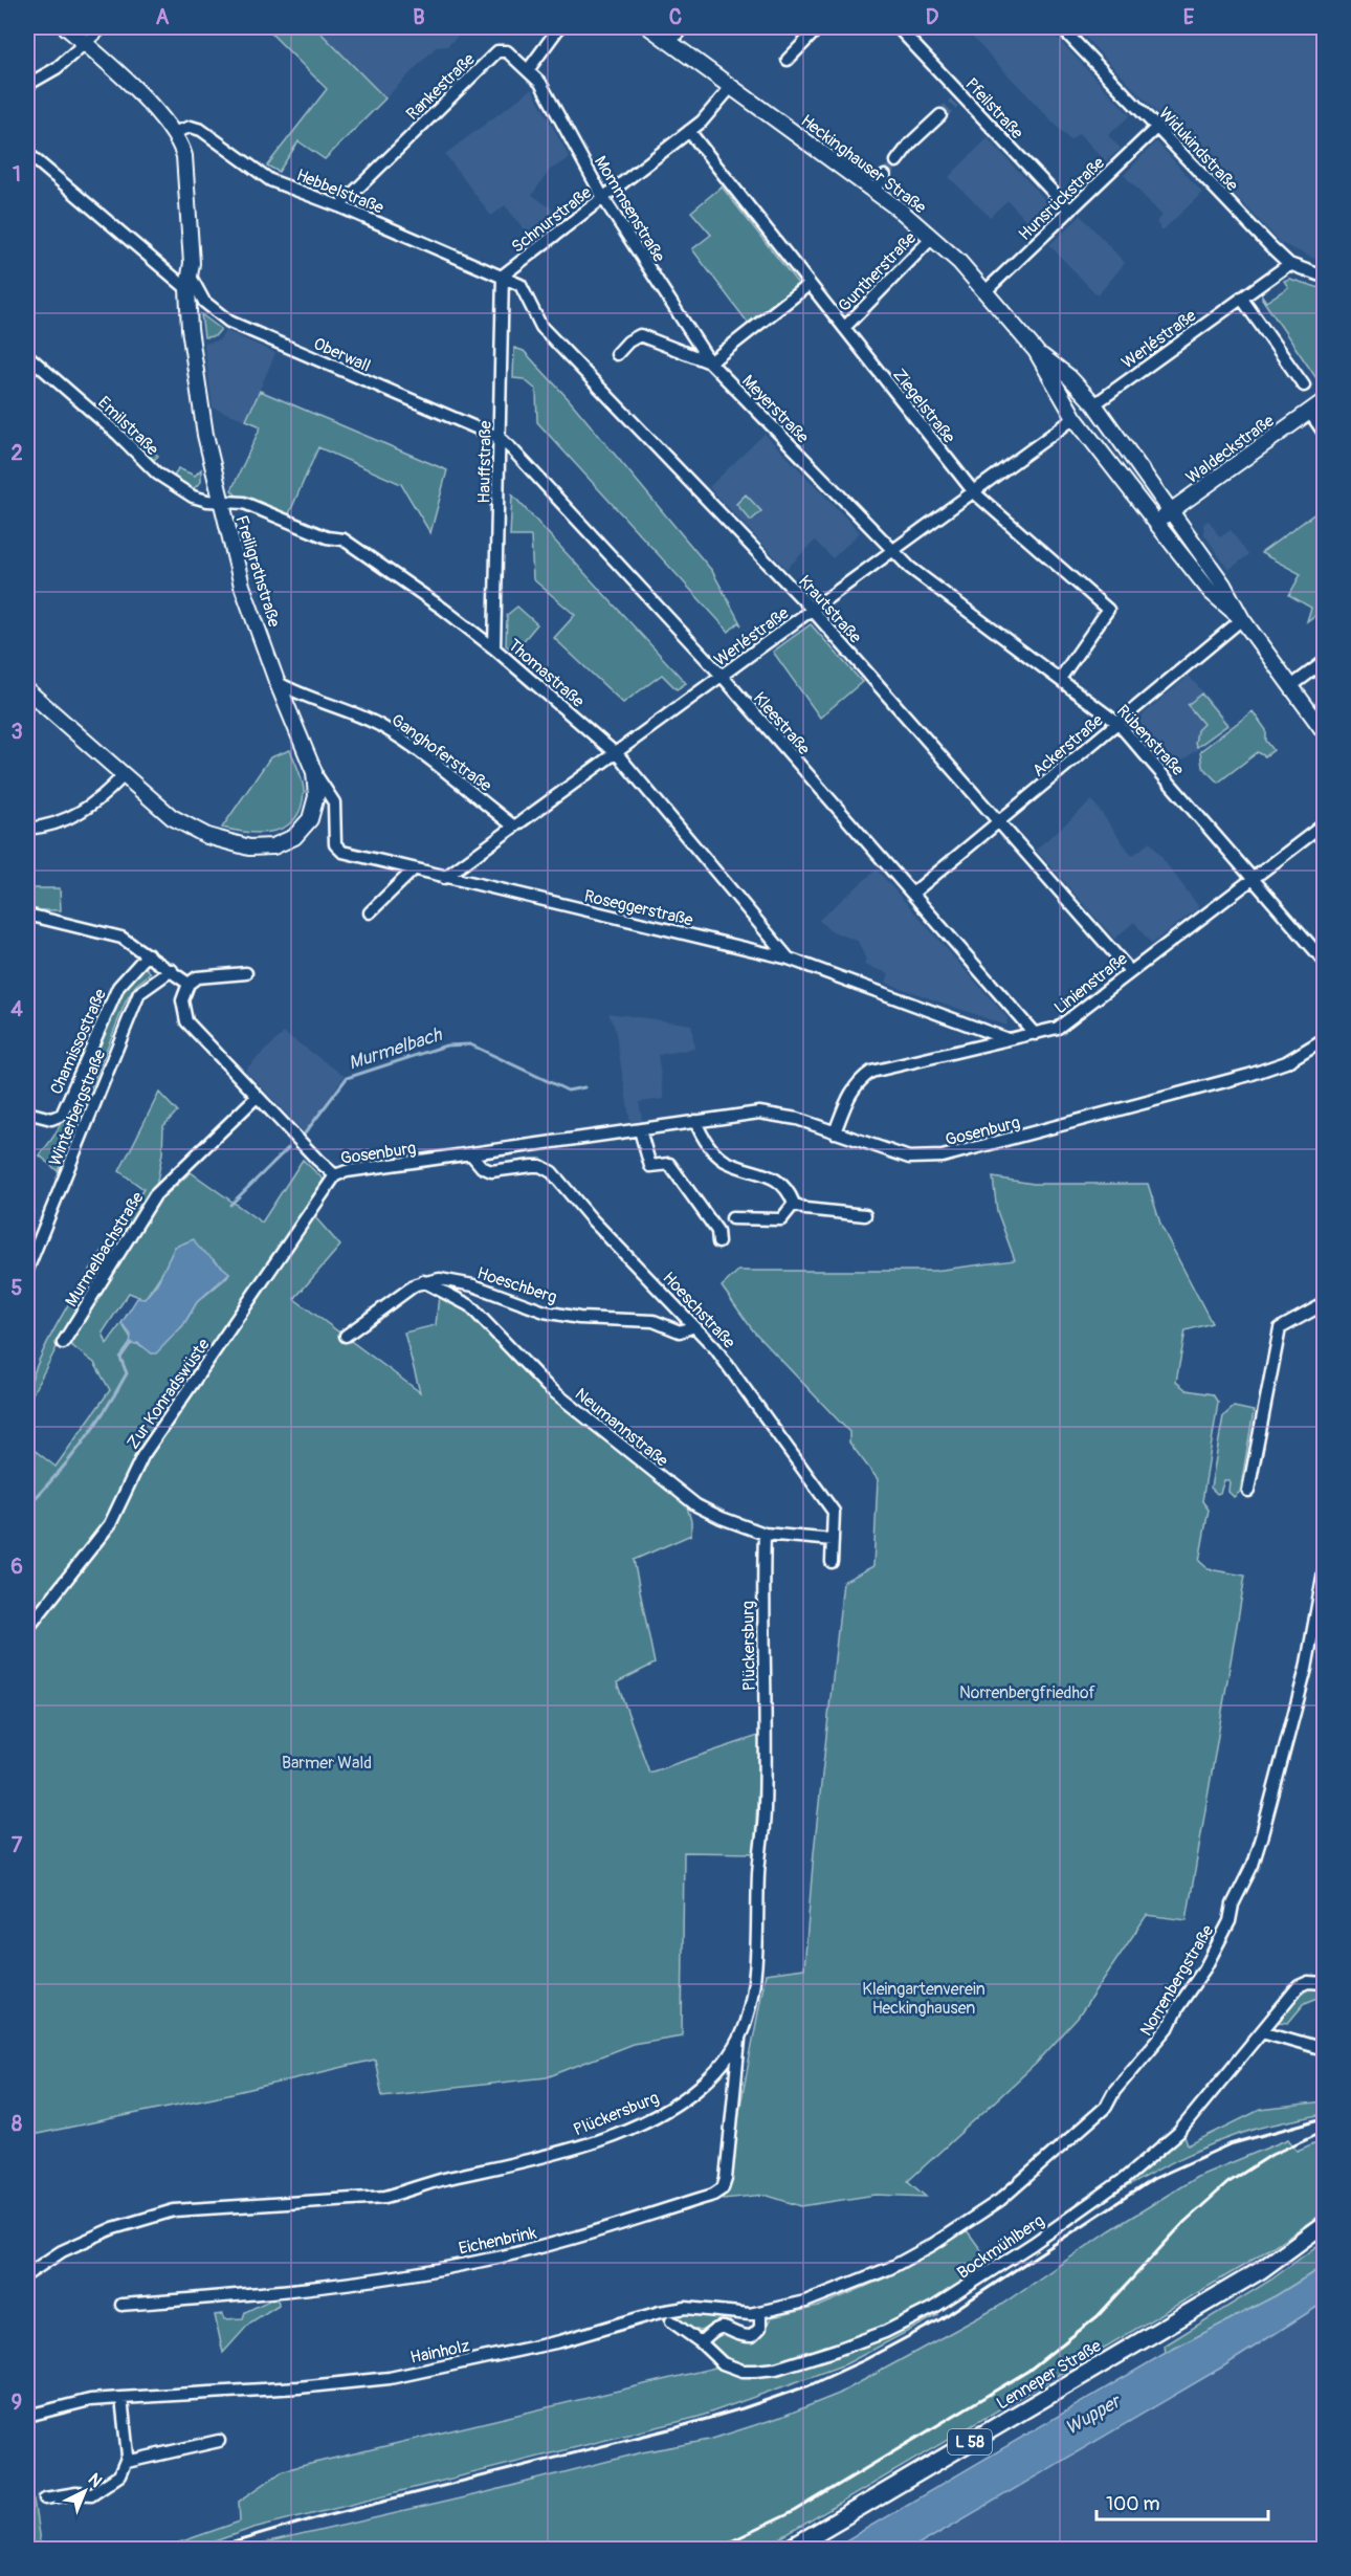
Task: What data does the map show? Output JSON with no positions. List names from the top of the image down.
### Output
{
  "streets": {
    "main road": [
      "Heckinghauser Straße",
      "Waldeckstraße",
      "Freiligrathstraße",
      "Lenneper Straße",
      "L 58"
    ],
    "street": [
      "Rankestraße",
      "Pfeilstraße",
      "Widukindstraße",
      "Hebbelstraße",
      "Hunsrückstraße",
      "Mommsenstraße",
      "Schnurstraße",
      "Guntherstraße",
      "Werléstraße",
      "Oberwall",
      "Ziegelstraße",
      "Meyerstraße",
      "Emilstraße",
      "Hauffstraße",
      "Krautstraße",
      "Thomastraße",
      "Kleestraße",
      "Rübenstraße",
      "Ackerstraße",
      "Ganghoferstraße",
      "Roseggerstraße",
      "Linienstraße",
      "Chamissostraße",
      "Winterbergstraße",
      "Gosenburg",
      "Murmelbachstraße",
      "Hoeschberg",
      "Hoeschstraße",
      "Zur Konradswüste",
      "Neumannstraße",
      "Plückersburg",
      "Norrenbergstraße",
      "Eichenbrink",
      "Bockmühlberg",
      "Hainholz"
    ]
  },
  "crossings": [
    ["Rankestraße", "Hebbelstraße"],
    ["Rankestraße", "Mommsenstraße"],
    ["Pfeilstraße", "Hunsrückstraße"],
    ["Widukindstraße", "Hunsrückstraße"],
    ["Widukindstraße", "Werléstraße"],
    ["Heckinghauser Straße", "Hunsrückstraße"],
    ["Heckinghauser Straße", "Schnurstraße"],
    ["Heckinghauser Straße", "Guntherstraße"],
    ["Heckinghauser Straße", "Werléstraße"],
    ["Heckinghauser Straße", "Waldeckstraße"],
    ["Heckinghauser Straße", "Ackerstraße"],
    ["Hebbelstraße", "Schnurstraße"],
    ["Hebbelstraße", "Hauffstraße"],
    ["Hebbelstraße", "Freiligrathstraße"],
    ["Hebbelstraße", "Krautstraße"],
    ["Mommsenstraße", "Schnurstraße"],
    ["Mommsenstraße", "Meyerstraße"],
    ["Schnurstraße", "Ziegelstraße"],
    ["Schnurstraße", "Hauffstraße"],
    ["Schnurstraße", "Krautstraße"],
    ["Guntherstraße", "Ziegelstraße"],
    ["Werléstraße", "Ziegelstraße"],
    ["Werléstraße", "Meyerstraße"],
    ["Werléstraße", "Krautstraße"],
    ["Werléstraße", "Thomastraße"],
    ["Werléstraße", "Kleestraße"],
    ["Werléstraße", "Rübenstraße"],
    ["Werléstraße", "Ganghoferstraße"],
    ["Werléstraße", "Roseggerstraße"],
    ["Oberwall", "Hauffstraße"],
    ["Oberwall", "Freiligrathstraße"],
    ["Oberwall", "Kleestraße"],
    ["Ziegelstraße", "Rübenstraße"],
    ["Meyerstraße", "Rübenstraße"],
    ["Emilstraße", "Freiligrathstraße"],
    ["Emilstraße", "Thomastraße"],
    ["Hauffstraße", "Krautstraße"],
    ["Hauffstraße", "Thomastraße"],
    ["Hauffstraße", "Kleestraße"],
    ["Freiligrathstraße", "Thomastraße"],
    ["Freiligrathstraße", "Ganghoferstraße"],
    ["Freiligrathstraße", "Roseggerstraße"],
    ["Krautstraße", "Ackerstraße"],
    ["Krautstraße", "Linienstraße"],
    ["Thomastraße", "Roseggerstraße"],
    ["Kleestraße", "Ackerstraße"],
    ["Kleestraße", "Linienstraße"],
    ["Rübenstraße", "Ackerstraße"],
    ["Rübenstraße", "Linienstraße"],
    ["Roseggerstraße", "Linienstraße"],
    ["Linienstraße", "Gosenburg"],
    ["Gosenburg", "Murmelbachstraße"],
    ["Gosenburg", "Hoeschstraße"],
    ["Gosenburg", "Zur Konradswüste"],
    ["Hoeschberg", "Hoeschstraße"],
    ["Hoeschberg", "Neumannstraße"],
    ["Hoeschstraße", "Neumannstraße"],
    ["Neumannstraße", "Plückersburg"],
    ["Plückersburg", "Eichenbrink"],
    ["Norrenbergstraße", "Hainholz"]
  ],
  "water": ["Murmelbach", "Wupper"],
  "parks": ["Norrenbergfriedhof", "Barmer Wald", "Kleingartenverein Heckinghausen"],
  "scale_bar": "100 m",
  "north": "top right",
  "grid": {
    "columns": [
      "A",
      "B",
      "C",
      "D",
      "E"
    ],
    "rows": [
      "1",
      "2",
      "3",
      "4",
      "5",
      "6",
      "7",
      "8",
      "9"
    ]
  }
}
